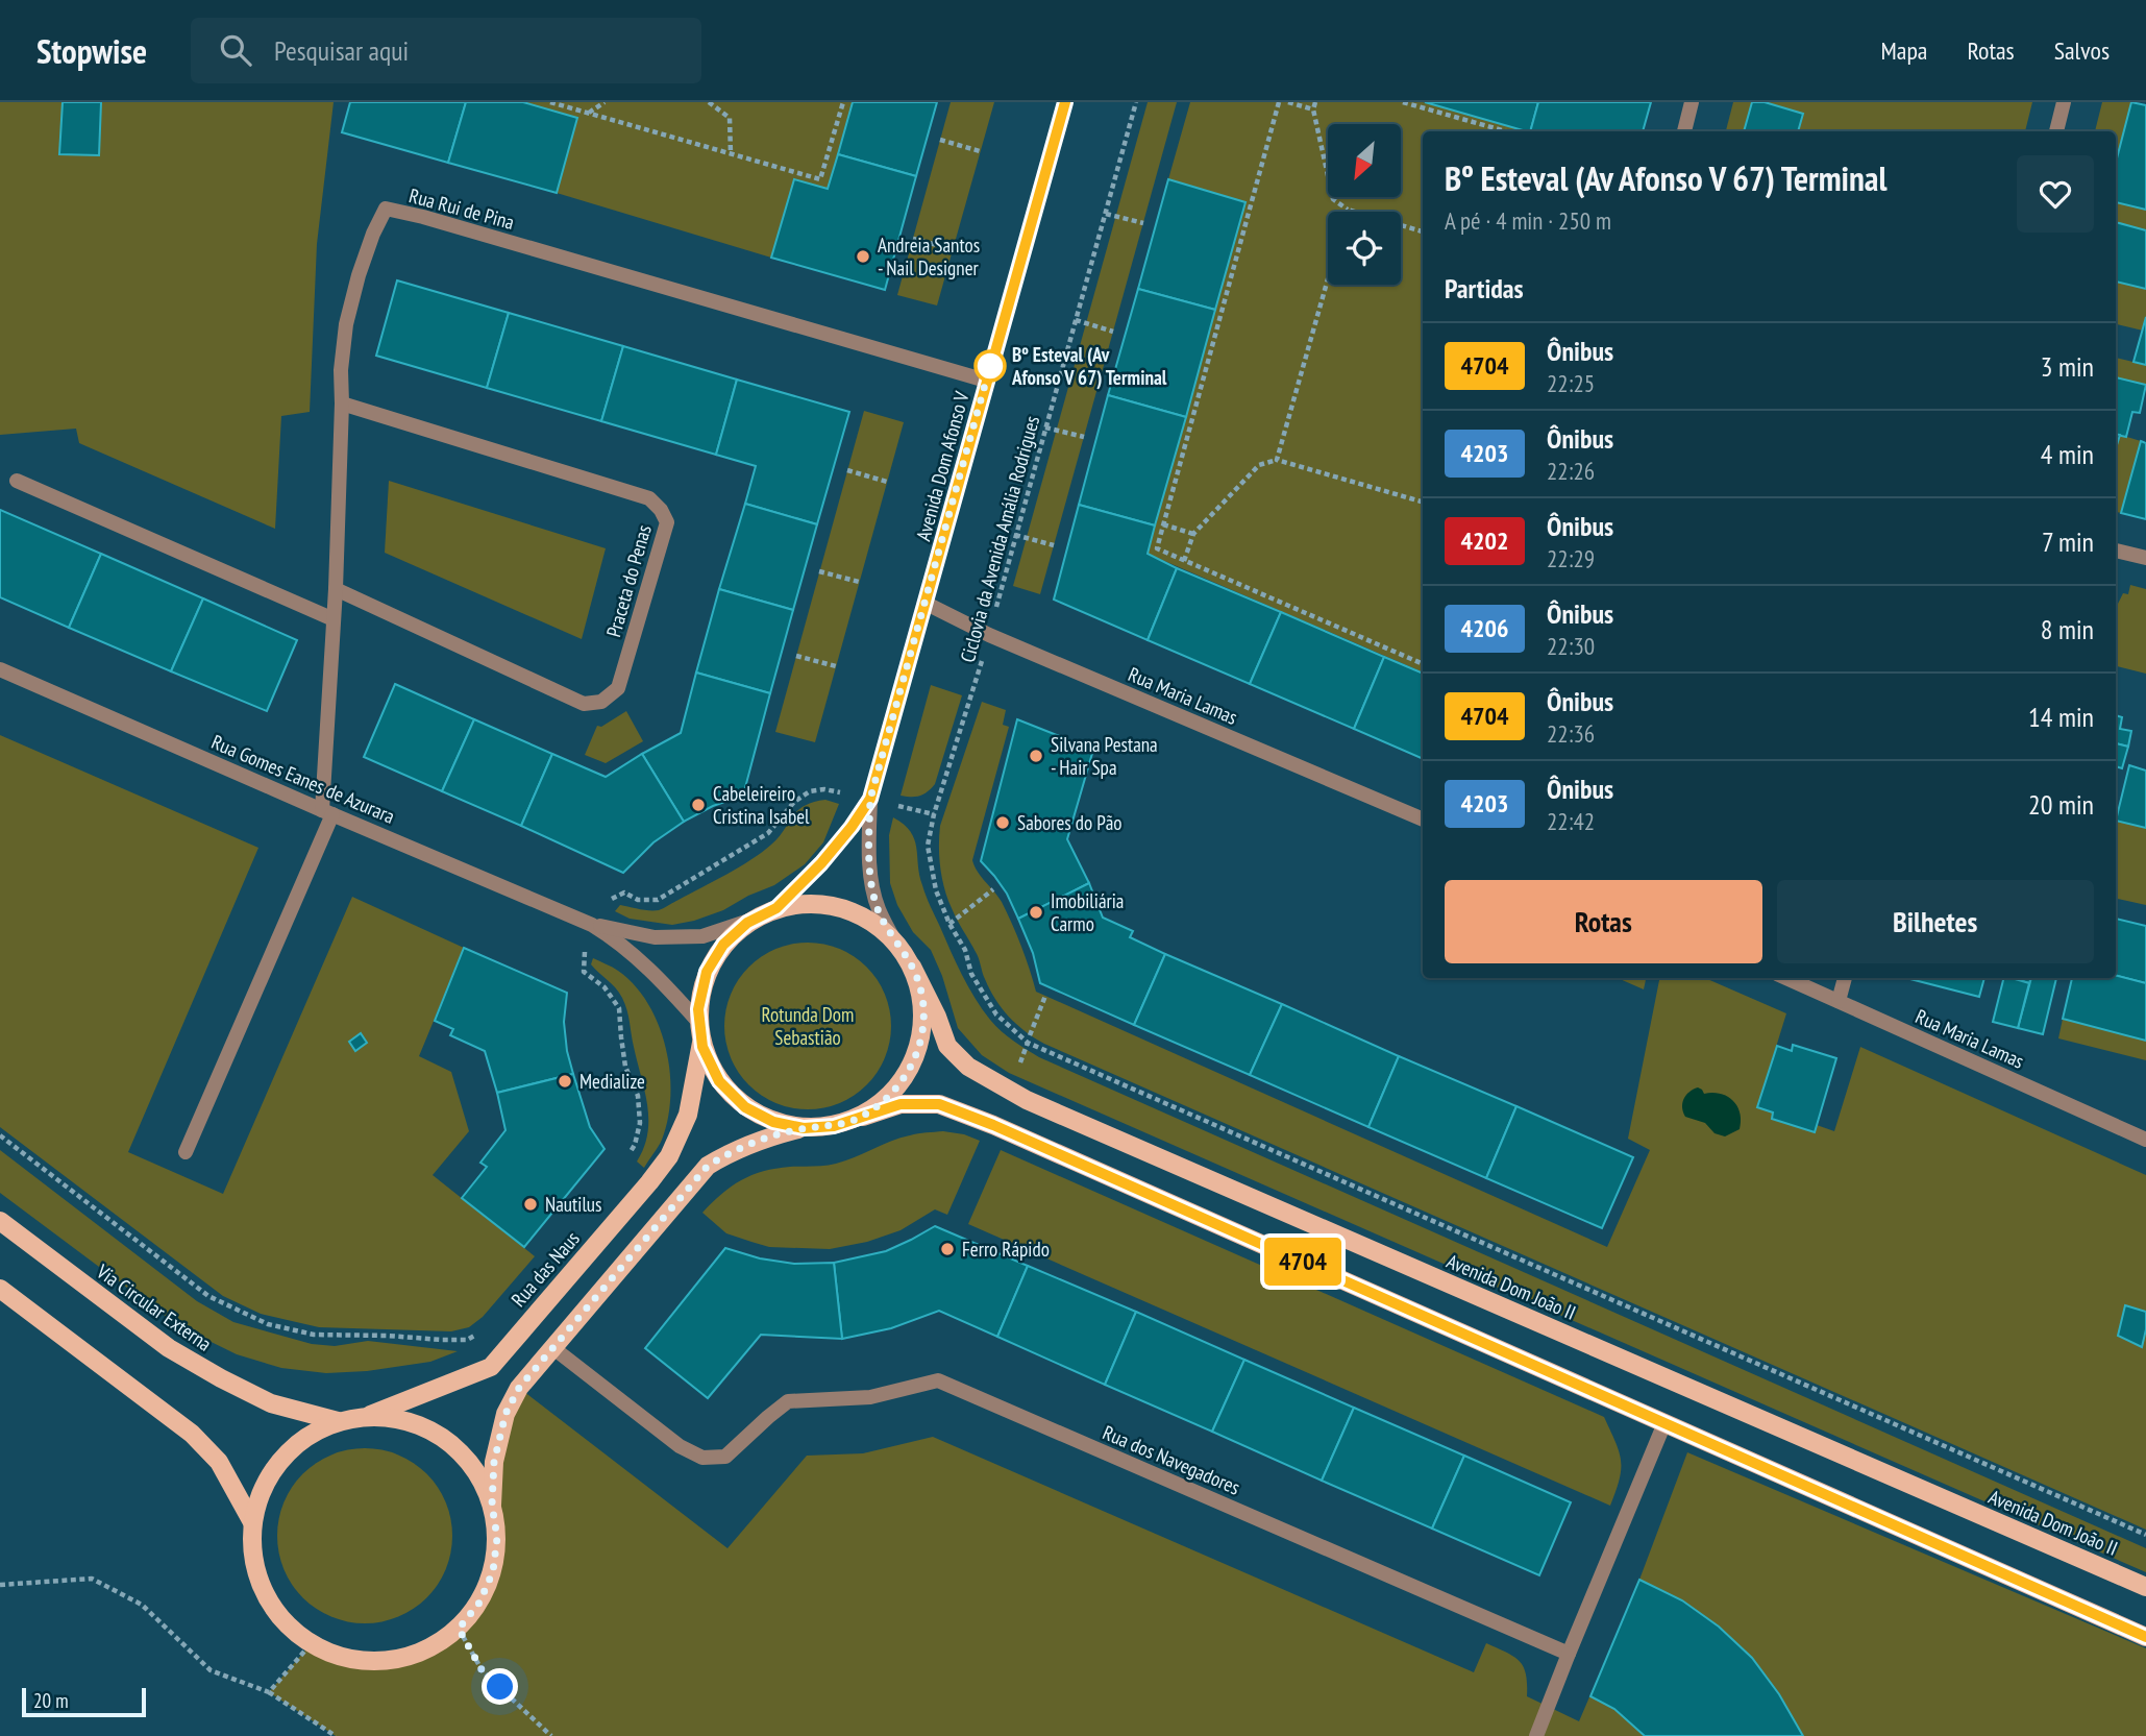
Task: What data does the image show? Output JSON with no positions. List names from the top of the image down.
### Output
{
  "streets": {
    "main road": ["Rua das Naus", "Avenida Dom João II", "Via Circular Externa"],
    "street": [
      "Rua Rui de Pina",
      "Avenida Dom Afonso V",
      "Praceta do Penas",
      "Rua Maria Lamas",
      "Rua Gomes Eanes de Azurara",
      "Rua dos Navegadores"
    ],
    "path": ["Ciclovia da Avenida Amália Rodrigues"]
  },
  "crossings": [
    ["Rua Rui de Pina", "Avenida Dom Afonso V"],
    ["Rua Rui de Pina", "Praceta do Penas"],
    ["Rua Rui de Pina", "Rua Gomes Eanes de Azurara"],
    ["Avenida Dom Afonso V", "Rua Maria Lamas"],
    ["Avenida Dom Afonso V", "Rua Gomes Eanes de Azurara"],
    ["Avenida Dom Afonso V", "Rua das Naus"],
    ["Avenida Dom Afonso V", "Avenida Dom João II"],
    ["Ciclovia da Avenida Amália Rodrigues", "Rua Maria Lamas"],
    ["Rua Gomes Eanes de Azurara", "Rua das Naus"],
    ["Rua Gomes Eanes de Azurara", "Avenida Dom João II"],
    ["Rua das Naus", "Avenida Dom João II"],
    ["Rua das Naus", "Via Circular Externa"]
  ],
  "parks": ["Rotunda Dom Sebastião"],
  "places": [
    "Andreia Santos - Nail Designer",
    "Bº Esteval (Av Afonso V 67) Terminal",
    "Silvana Pestana - Hair Spa",
    "Cabeleireiro Cristina Isabel",
    "Sabores do Pão",
    "Imobiliária Carmo",
    "Medialize",
    "Nautilus",
    "Ferro Rápido"
  ],
  "lines": ["bus line 4704"],
  "scale_bar": "20 m",
  "north": "bottom left",
  "page": {
    "header": "Stopwise",
    "search": "Pesquisar aqui",
    "nav": ["Mapa", "Rotas", "Salvos"],
    "on_map": "4704",
    "heading": [
      ["Bº Esteval (Av Afonso V 67) Terminal", "A pé · 4 min · 250 m"],
      "Partidas"
    ],
    "list": [
      {
        "mark": "4704",
        "name": "Ônibus",
        "note": "22:25",
        "value": "3 min"
      },
      {
        "mark": "4203",
        "name": "Ônibus",
        "note": "22:26",
        "value": "4 min"
      },
      {
        "mark": "4202",
        "name": "Ônibus",
        "note": "22:29",
        "value": "7 min"
      },
      {
        "mark": "4206",
        "name": "Ônibus",
        "note": "22:30",
        "value": "8 min"
      },
      {
        "mark": "4704",
        "name": "Ônibus",
        "note": "22:36",
        "value": "14 min"
      },
      {
        "mark": "4203",
        "name": "Ônibus",
        "note": "22:42",
        "value": "20 min"
      }
    ],
    "buttons": ["Rotas", "Bilhetes"],
    "scale": "20 m"
  }
}
